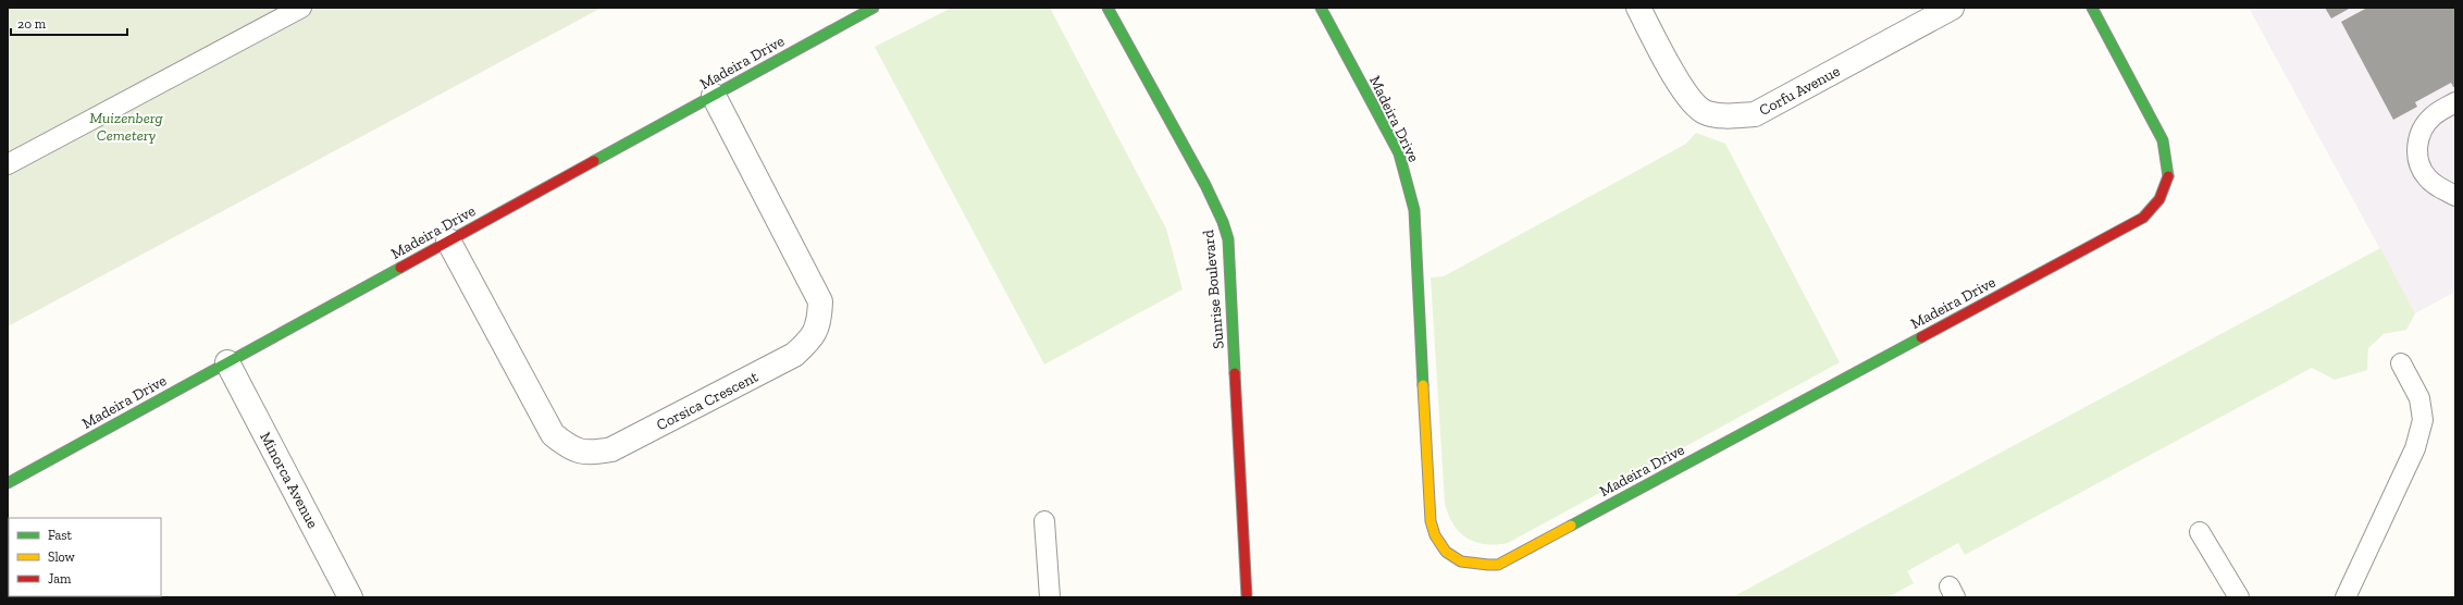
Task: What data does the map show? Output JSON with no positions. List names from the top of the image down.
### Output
{
  "streets": {
    "street": [
      "Madeira Drive",
      "Corfu Avenue",
      "Sunrise Boulevard",
      "Corsica Crescent",
      "Minorca Avenue"
    ]
  },
  "crossings": [
    ["Madeira Drive", "Corsica Crescent"],
    ["Madeira Drive", "Minorca Avenue"]
  ],
  "parks": ["Muizenberg Cemetery"],
  "legend": ["Fast", "Slow", "Jam"],
  "scale_bar": "20 m"
}
